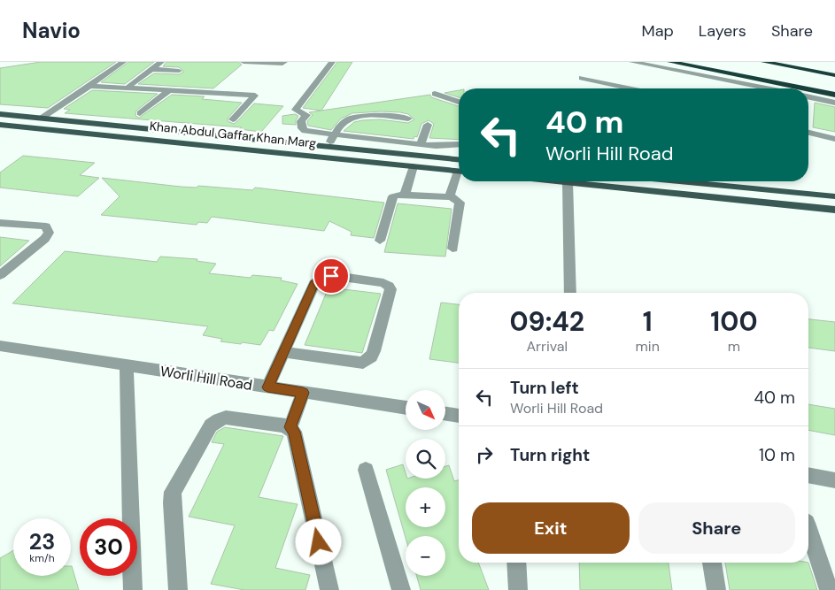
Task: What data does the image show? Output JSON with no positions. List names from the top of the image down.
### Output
{
  "streets": {
    "main road": ["Khan Abdul Gaffar Khan Marg"],
    "street": ["Worli Hill Road"]
  },
  "north": "bottom right",
  "page": {
    "header": "Navio",
    "nav": ["Map", "Layers", "Share"],
    "turn": ["40 m", "Worli Hill Road"],
    "eta": [
      "09:42",
      "Arrival",
      "1",
      "min",
      "100",
      "m"
    ],
    "list": [
      {
        "name": "Turn left",
        "note": "Worli Hill Road",
        "value": "40 m"
      },
      {
        "name": "Turn right",
        "value": "10 m"
      }
    ],
    "map_buttons": ["+", "−"],
    "buttons": ["Exit", "Share"],
    "speed": "23 km/h",
    "limit": "30"
  }
}
